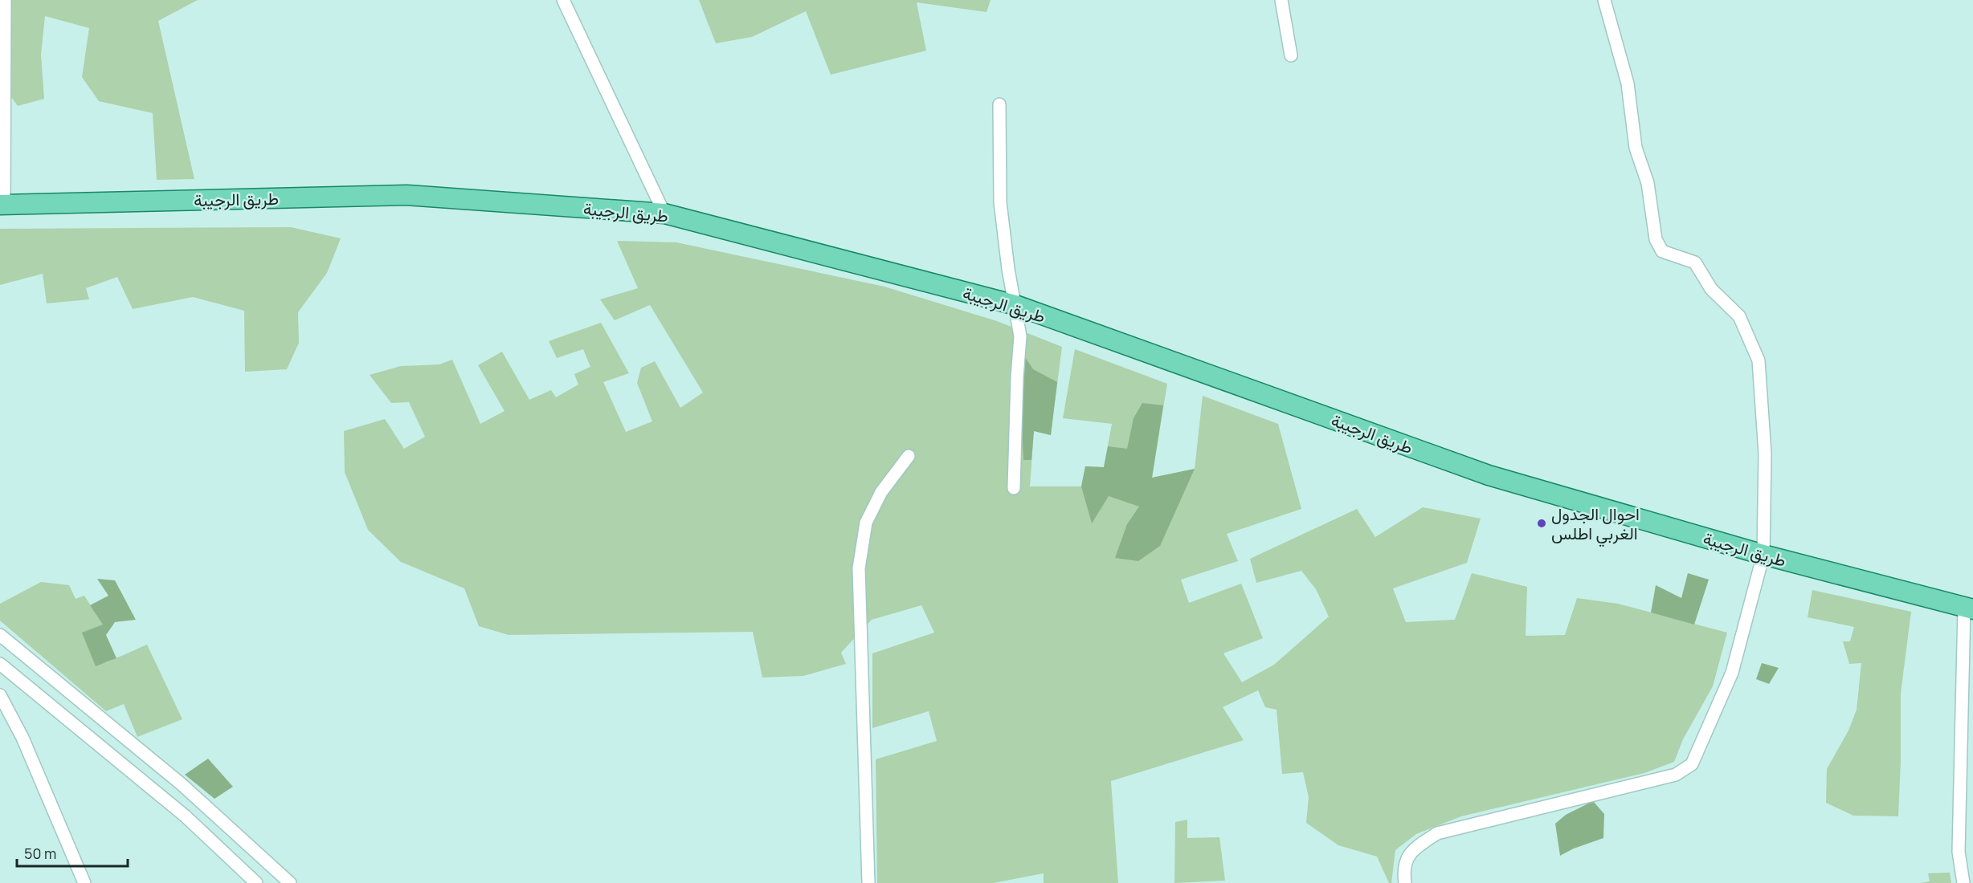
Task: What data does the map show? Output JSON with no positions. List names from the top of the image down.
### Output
{
  "streets": {
    "main road": ["طريق الرجيبة"]
  },
  "places": ["احوال الجدول الغربي اطلس"],
  "scale_bar": "50 m"
}
